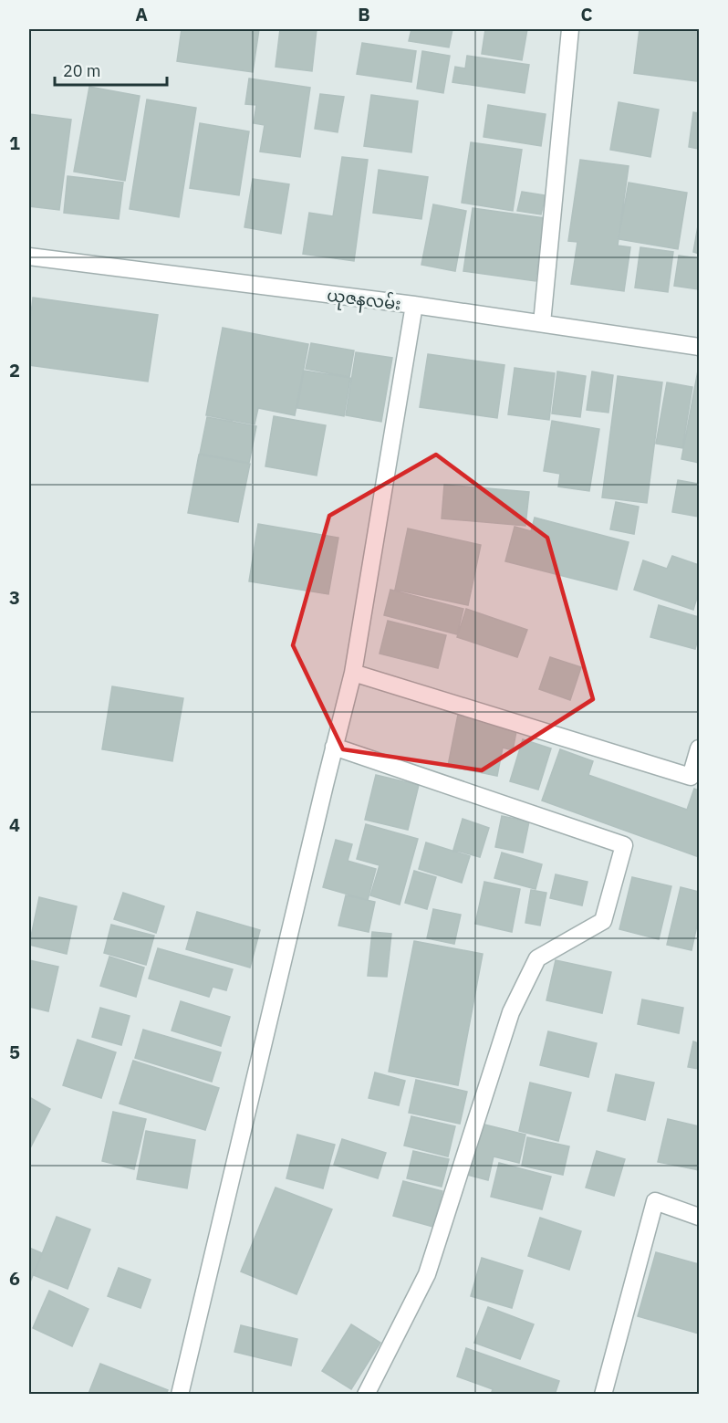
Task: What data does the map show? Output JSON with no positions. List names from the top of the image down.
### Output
{
  "streets": {
    "street": ["ယုဇနလမ်း"]
  },
  "scale_bar": "20 m",
  "grid": {
    "columns": ["A", "B", "C"],
    "rows": [
      "1",
      "2",
      "3",
      "4",
      "5",
      "6"
    ]
  }
}
